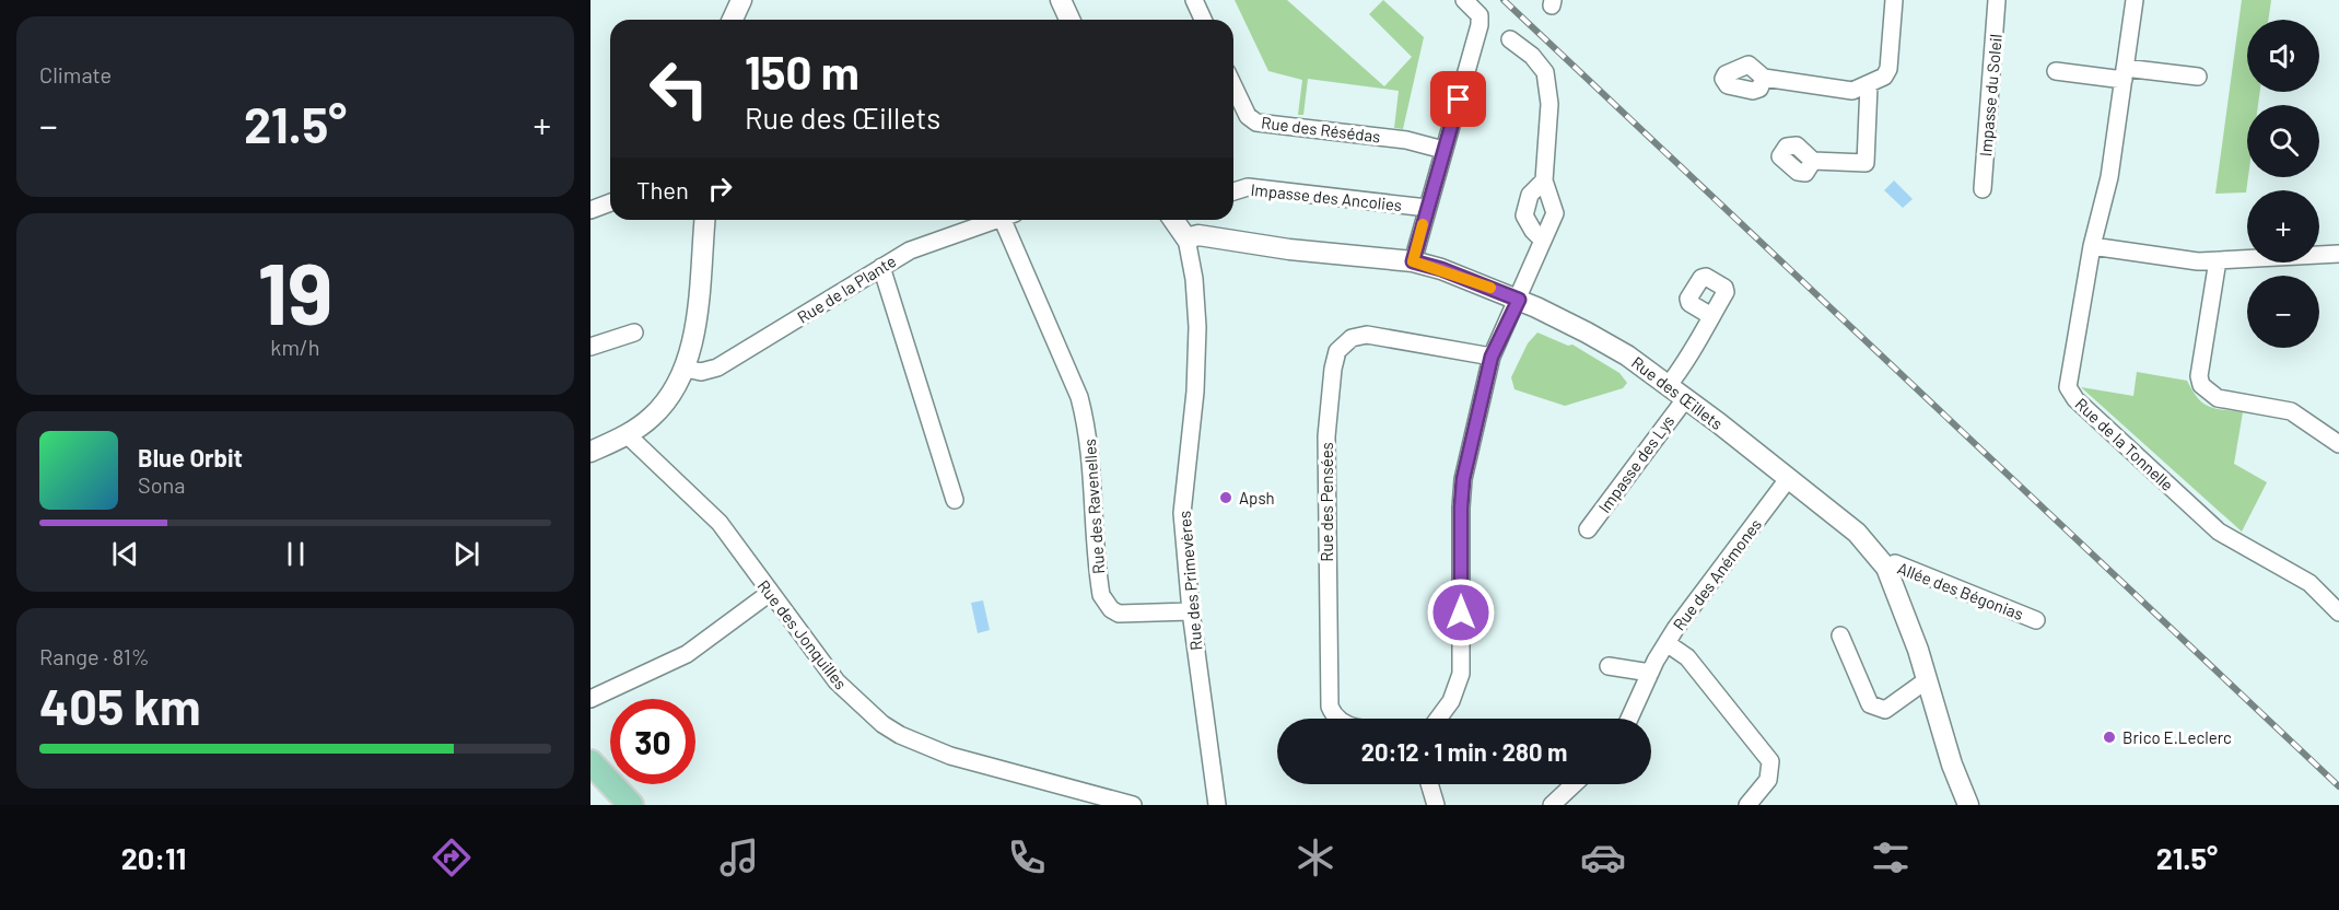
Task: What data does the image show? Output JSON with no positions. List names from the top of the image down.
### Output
{
  "streets": {
    "street": [
      "Impasse du Soleil",
      "Rue des Résédas",
      "Impasse des Ancolies",
      "Rue de la Plante",
      "Rue des Œillets",
      "Rue de la Tonnelle",
      "Impasse des Lys",
      "Rue des Pensées",
      "Rue des Ravenelles",
      "Rue des Anémones",
      "Rue des Primevères",
      "Allée des Bégonias",
      "Rue des Jonquilles"
    ]
  },
  "crossings": [
    ["Rue des Œillets", "Impasse des Lys"],
    ["Rue des Œillets", "Rue des Anémones"],
    ["Rue des Œillets", "Rue des Primevères"],
    ["Rue des Œillets", "Allée des Bégonias"],
    ["Rue des Ravenelles", "Rue des Primevères"]
  ],
  "places": ["Apsh", "Brico E.Leclerc"],
  "page": {
    "tile": [
      "Climate",
      ["19", "km/h"],
      ["Range · 81%", "405 km"]
    ],
    "map_buttons": ["+", "−"],
    "turn": ["150 m", "Rue des Œillets"],
    "heat": ["−", "21.5°", "+"],
    "then": "Then",
    "song": ["Blue Orbit", "Sona"],
    "limit": "30",
    "trip": "20:12 · 1 min · 280 m",
    "tabs": ["20:11", "21.5°"]
  }
}
